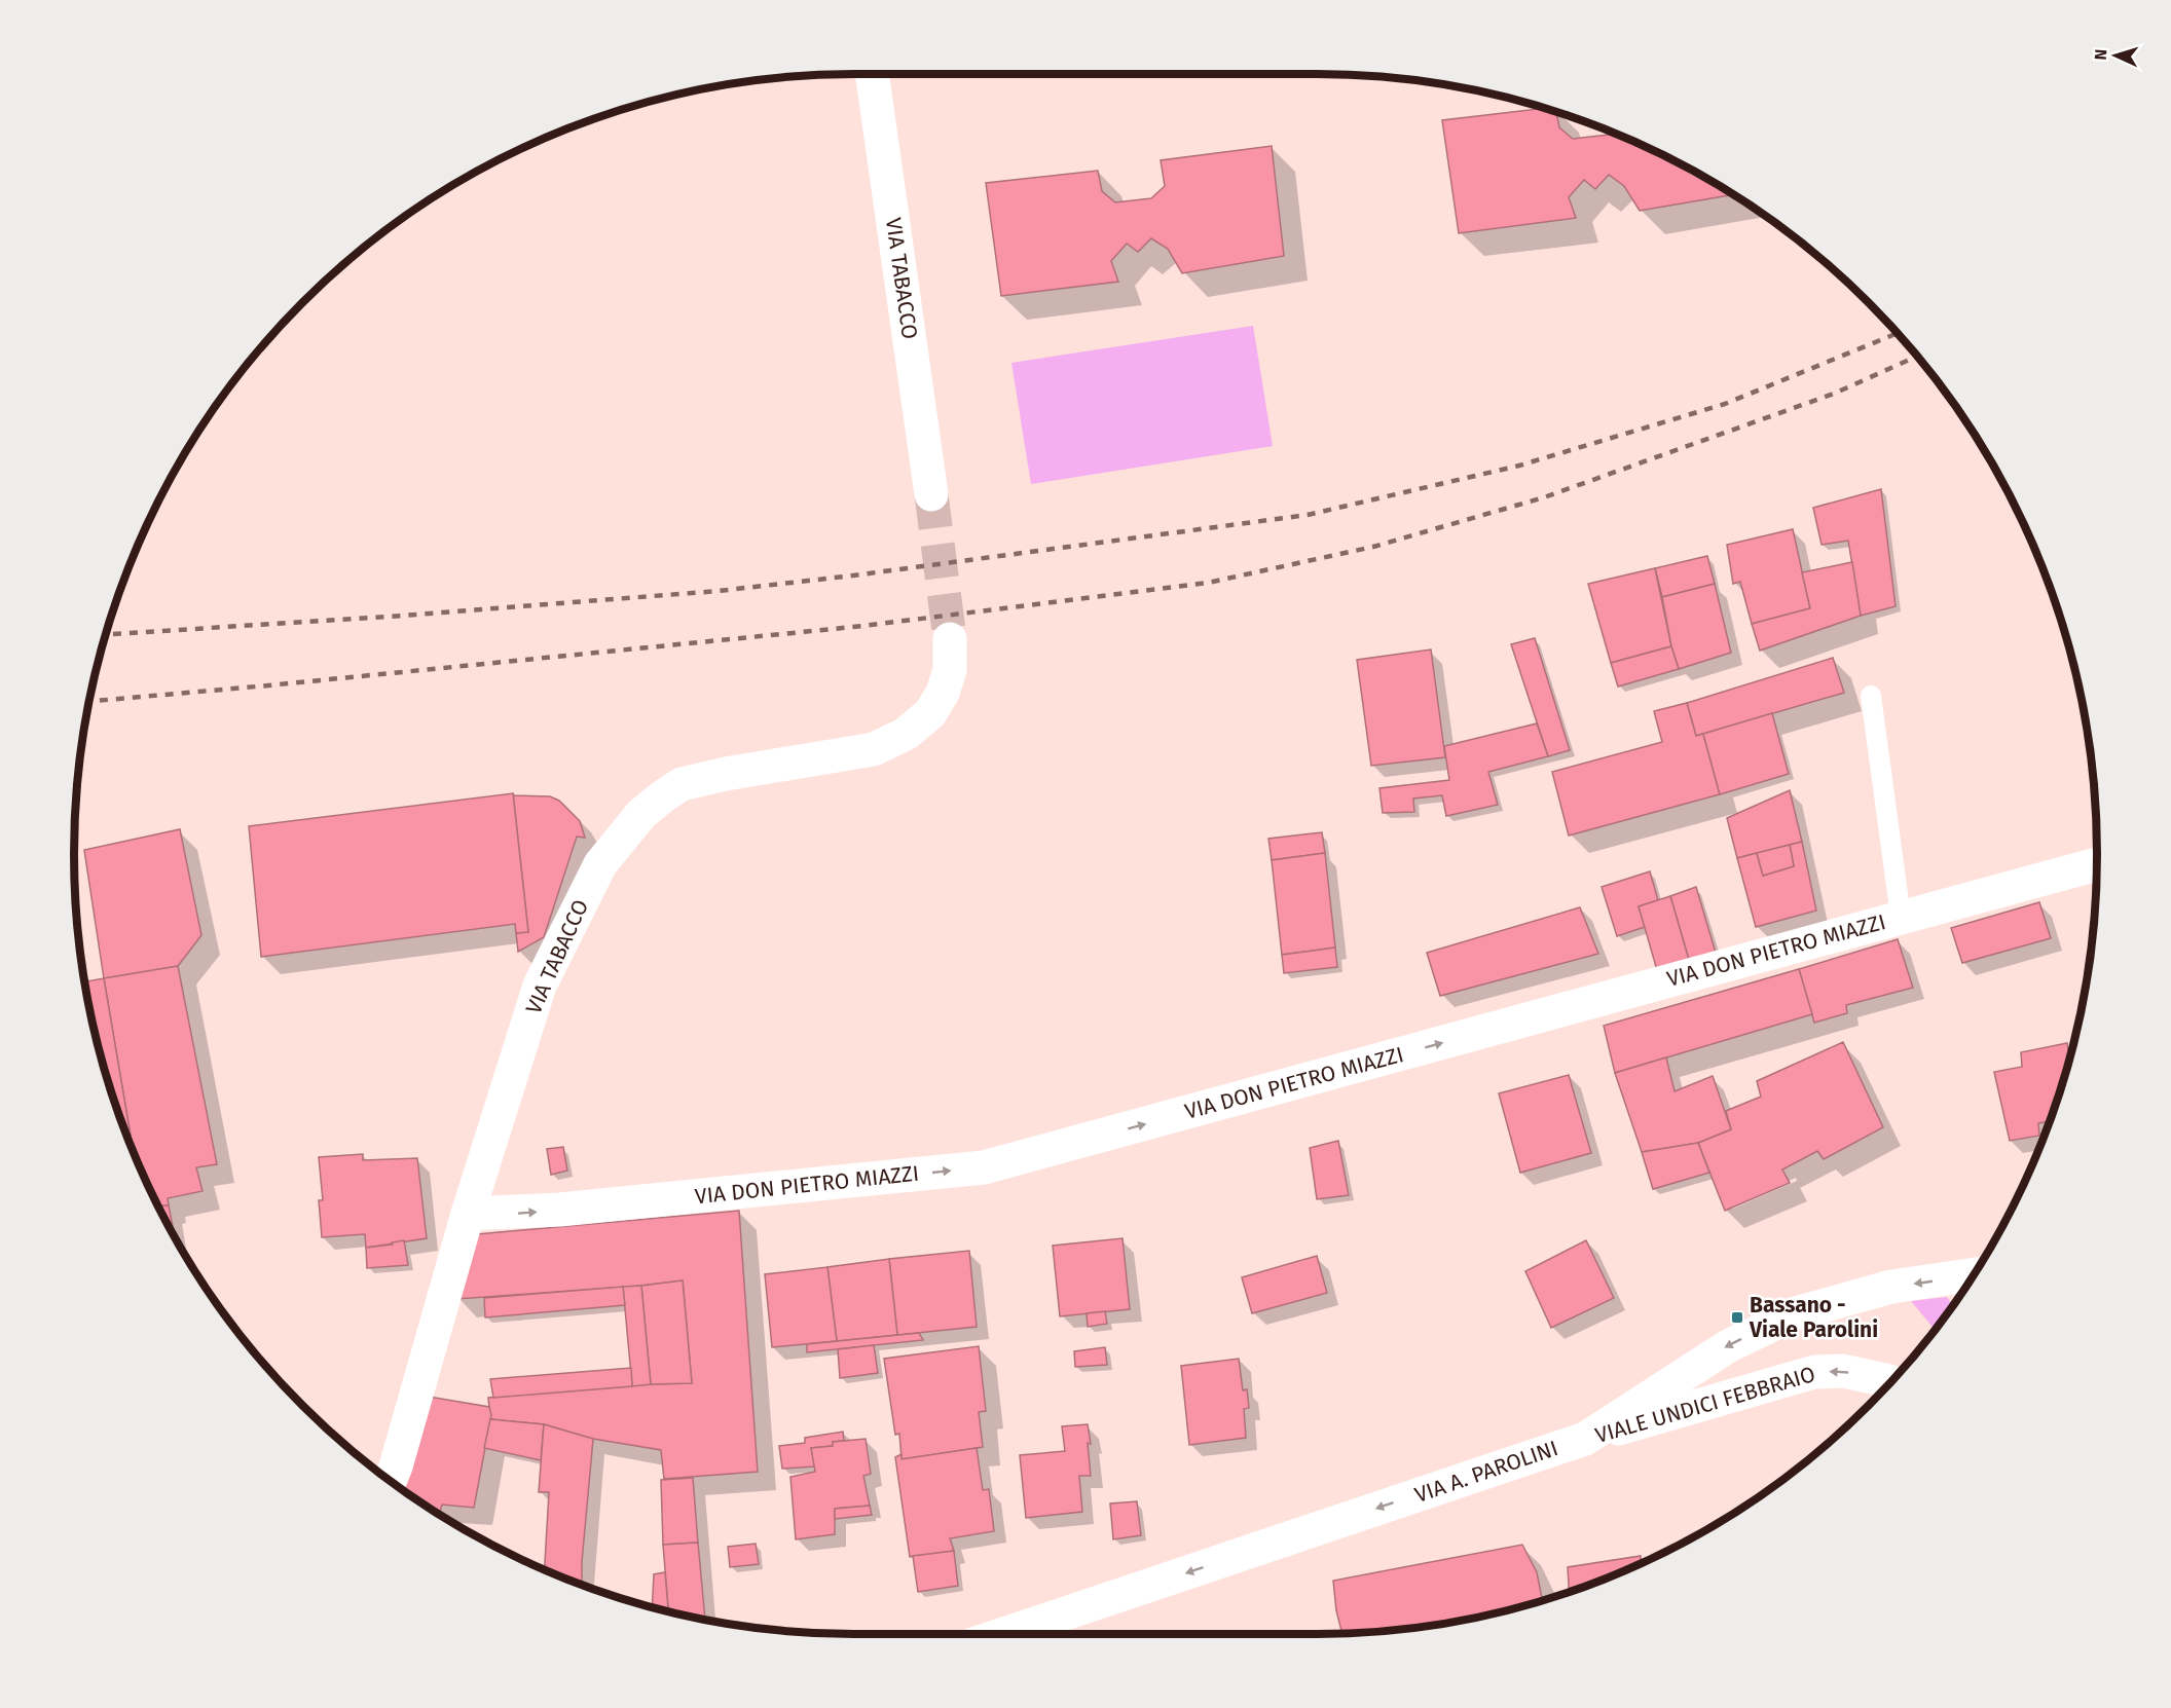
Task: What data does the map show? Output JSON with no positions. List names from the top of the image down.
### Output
{
  "streets": {
    "street": [
      "VIA TABACCO",
      "VIA DON PIETRO MIAZZI",
      "VIALE UNDICI FEBBRAIO",
      "VIA A. PAROLINI"
    ]
  },
  "crossings": [
    ["VIA TABACCO", "VIA DON PIETRO MIAZZI"],
    ["VIALE UNDICI FEBBRAIO", "VIA A. PAROLINI"]
  ],
  "one_way": ["VIA DON PIETRO MIAZZI", "VIALE UNDICI FEBBRAIO", "VIA A. PAROLINI"],
  "places": {
    "transit": ["Bassano - Viale Parolini"]
  },
  "north": "left"
}
